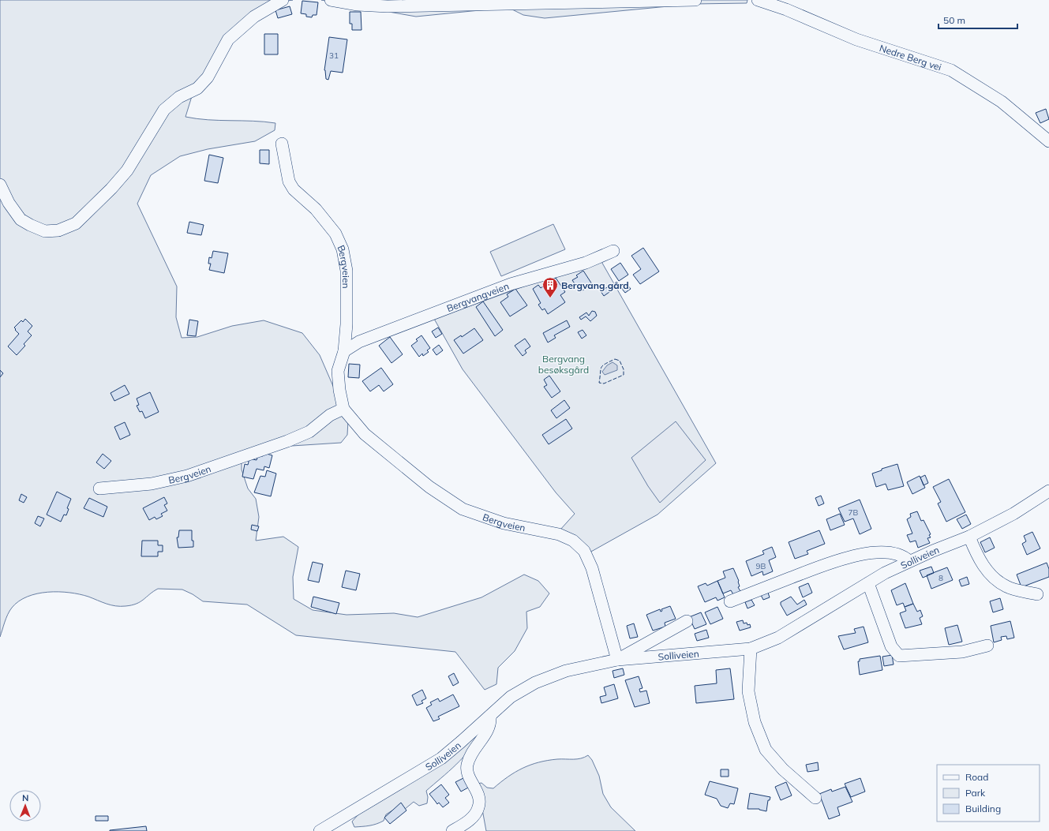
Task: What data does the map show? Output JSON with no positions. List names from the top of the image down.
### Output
{
  "streets": {
    "street": [
      "Nedre Berg vei",
      "Bergveien",
      "Bergvangveien",
      "Solliveien"
    ]
  },
  "crossings": [
    ["Bergveien", "Bergvangveien"],
    ["Bergveien", "Solliveien"]
  ],
  "parks": ["Bergvang besøksgård"],
  "places": {
    "building": ["Bergvang gård"]
  },
  "house_numbers": [
    "31",
    "7B",
    "9B",
    "8"
  ],
  "legend": ["Road", "Park", "Building"],
  "scale_bar": "50 m",
  "north": "top"
}
